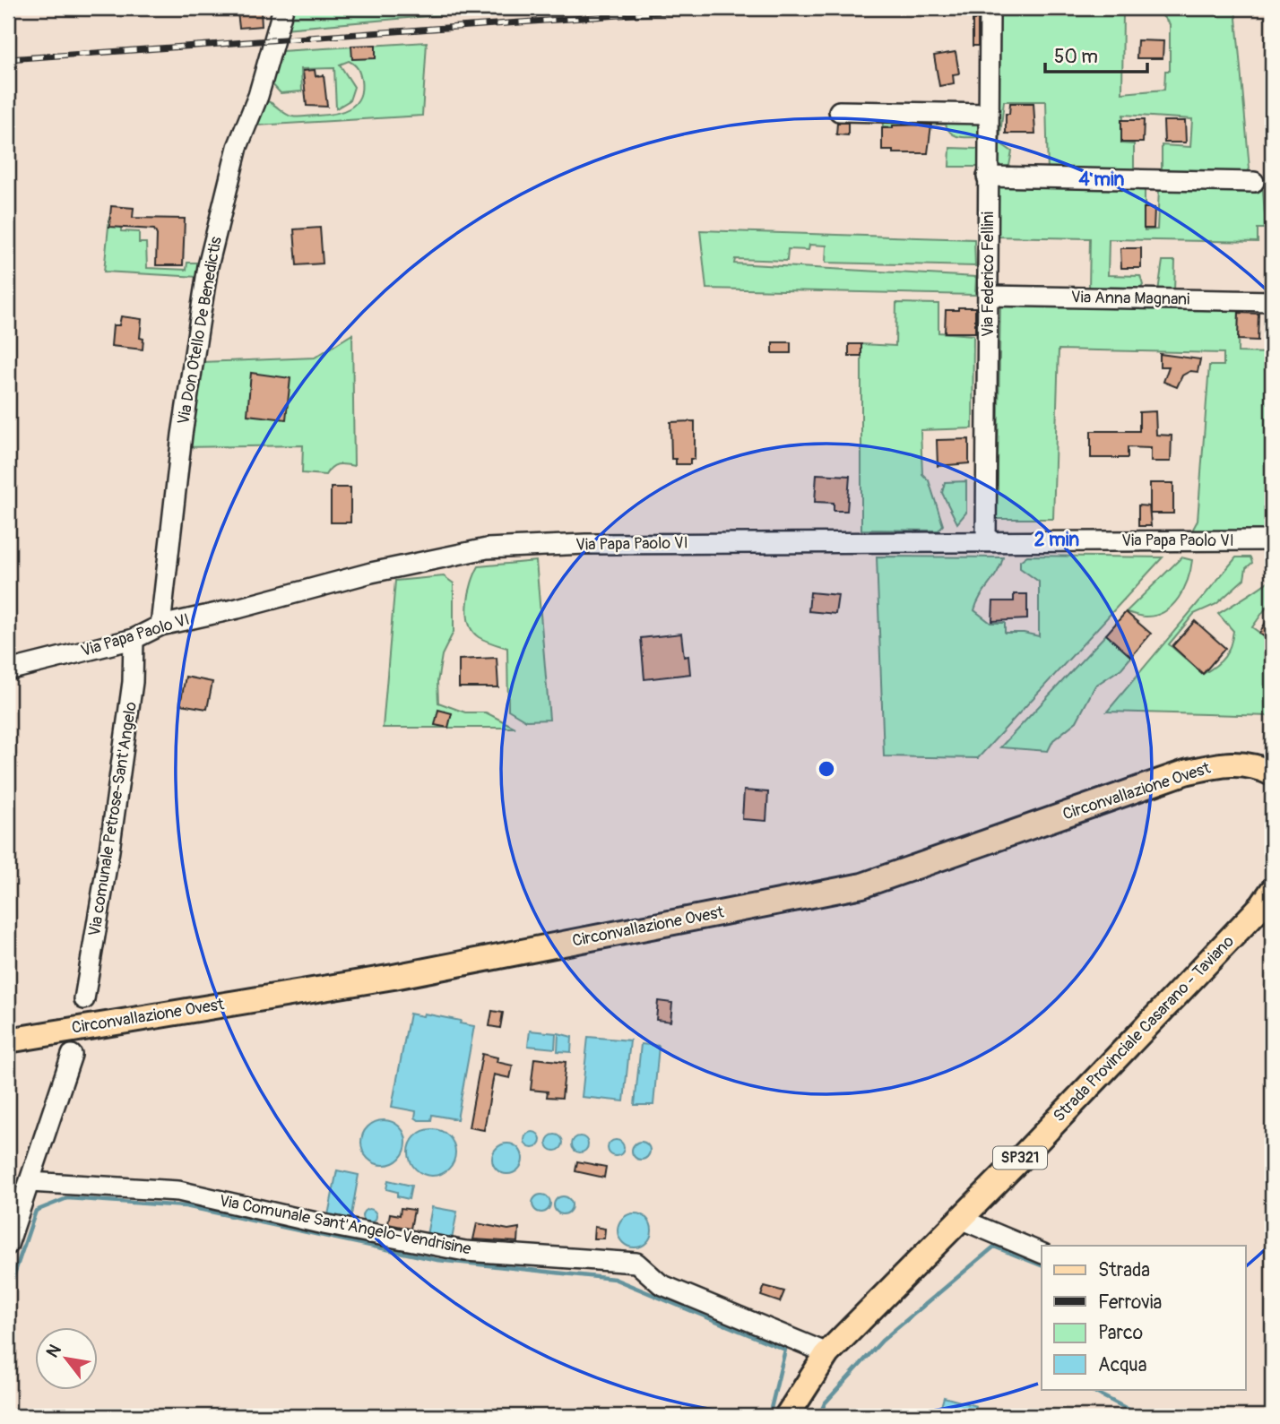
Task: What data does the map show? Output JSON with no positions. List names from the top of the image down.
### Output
{
  "streets": {
    "main road": ["Circonvallazione Ovest", "Strada Provinciale Casarano - Taviano", "SP321"],
    "street": [
      "Via Federico Fellini",
      "Via Anna Magnani",
      "Via Don Otello De Benedictis",
      "Via Papa Paolo VI",
      "Via comunale Petrose-Sant'Angelo",
      "Via Comunale Sant'Angelo-Vendrisine"
    ]
  },
  "crossings": [
    ["Via Federico Fellini", "Via Anna Magnani"],
    ["Via Federico Fellini", "Via Papa Paolo VI"],
    ["Via Don Otello De Benedictis", "Via Papa Paolo VI"],
    ["Via Papa Paolo VI", "Via comunale Petrose-Sant'Angelo"],
    ["Strada Provinciale Casarano - Taviano", "Via Comunale Sant'Angelo-Vendrisine"]
  ],
  "legend": [
    "Strada",
    "Ferrovia",
    "Parco",
    "Acqua"
  ],
  "scale_bar": "50 m",
  "north": "top left",
  "rings": ["4 min", "2 min"]
}
